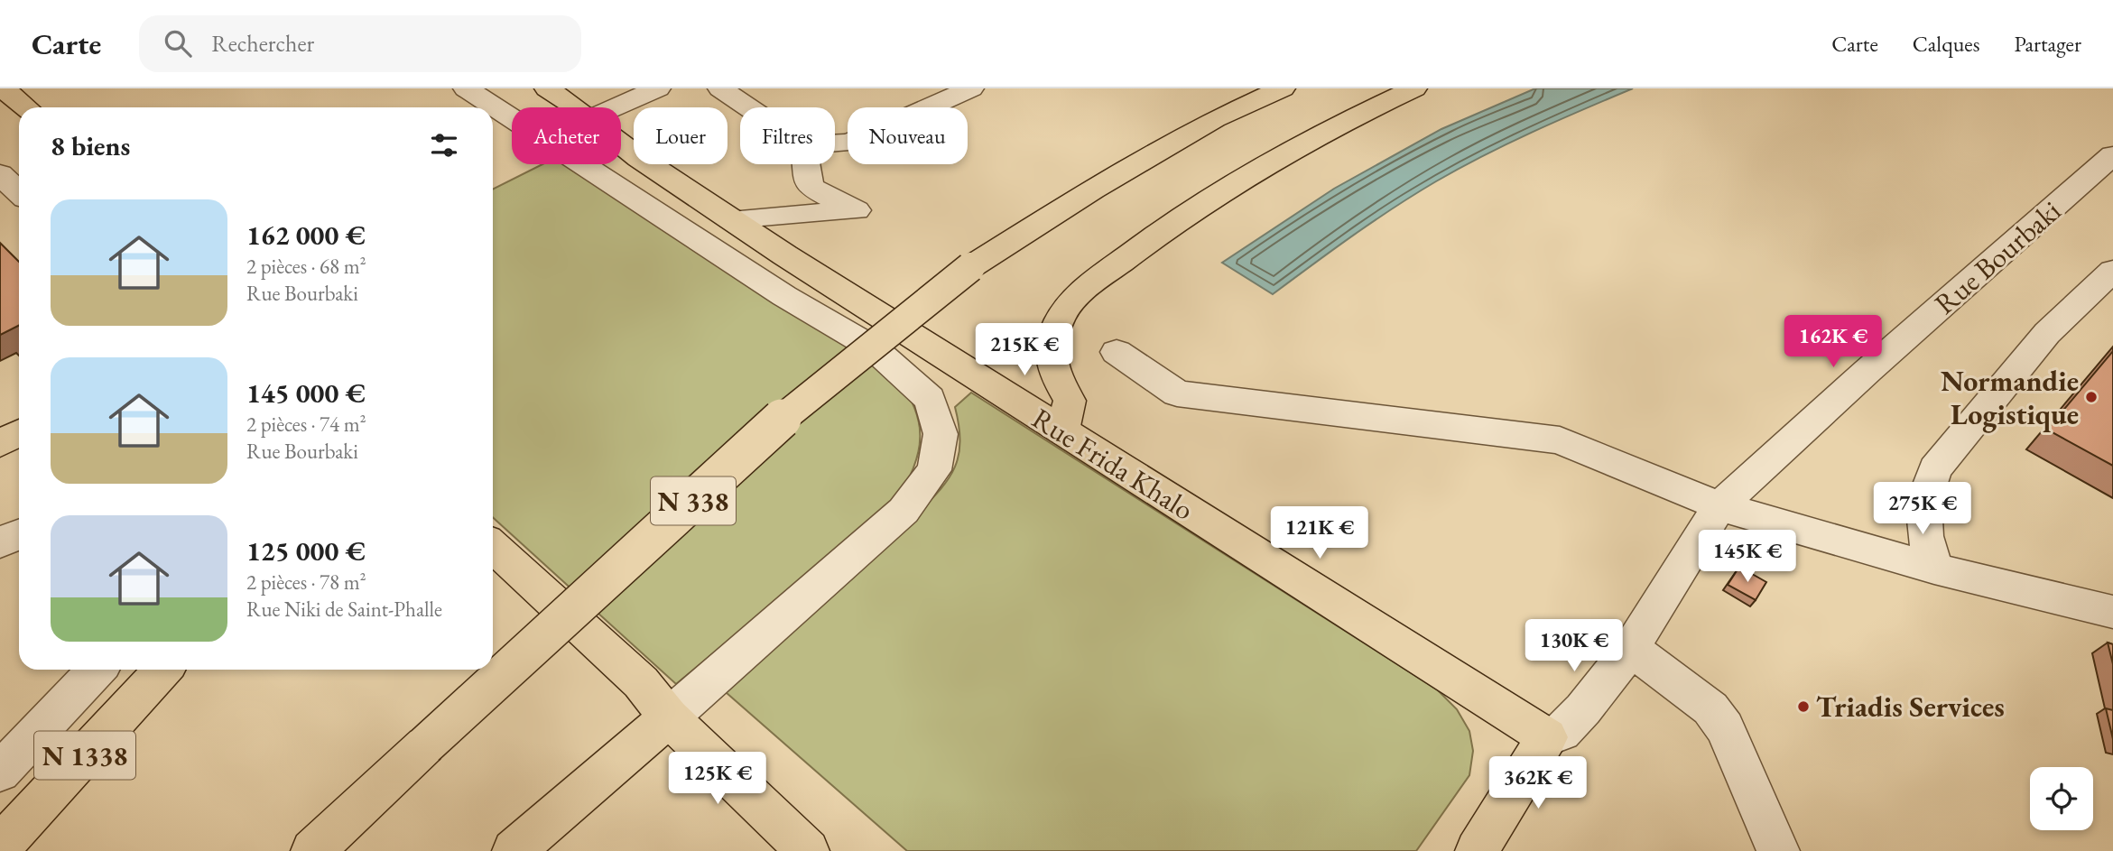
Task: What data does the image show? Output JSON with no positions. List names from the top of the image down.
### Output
{
  "streets": {
    "main road": [
      "Rue Bourbaki",
      "Rue Frida Khalo",
      "N 338",
      "N 1338"
    ]
  },
  "crossings": [
    ["Rue Bourbaki", "Rue Frida Khalo"]
  ],
  "places": ["Normandie Logistique", "Triadis Services"],
  "page": {
    "header": "Carte",
    "search": "Rechercher",
    "nav": ["Carte", "Calques", "Partager"],
    "chip": [
      "Acheter",
      "Louer",
      "Filtres",
      "Nouveau"
    ],
    "heading": "8 biens",
    "list": [
      {
        "name": "162 000 €",
        "note": "2 pièces · 68 m² · Rue Bourbaki"
      },
      {
        "name": "145 000 €",
        "note": "2 pièces · 74 m² · Rue Bourbaki"
      },
      {
        "name": "125 000 €",
        "note": "2 pièces · 78 m² · Rue Niki de Saint-Phalle"
      }
    ],
    "price": [
      "162K €",
      "215K €",
      "275K €",
      "121K €",
      "145K €",
      "130K €",
      "125K €",
      "362K €"
    ]
  }
}
